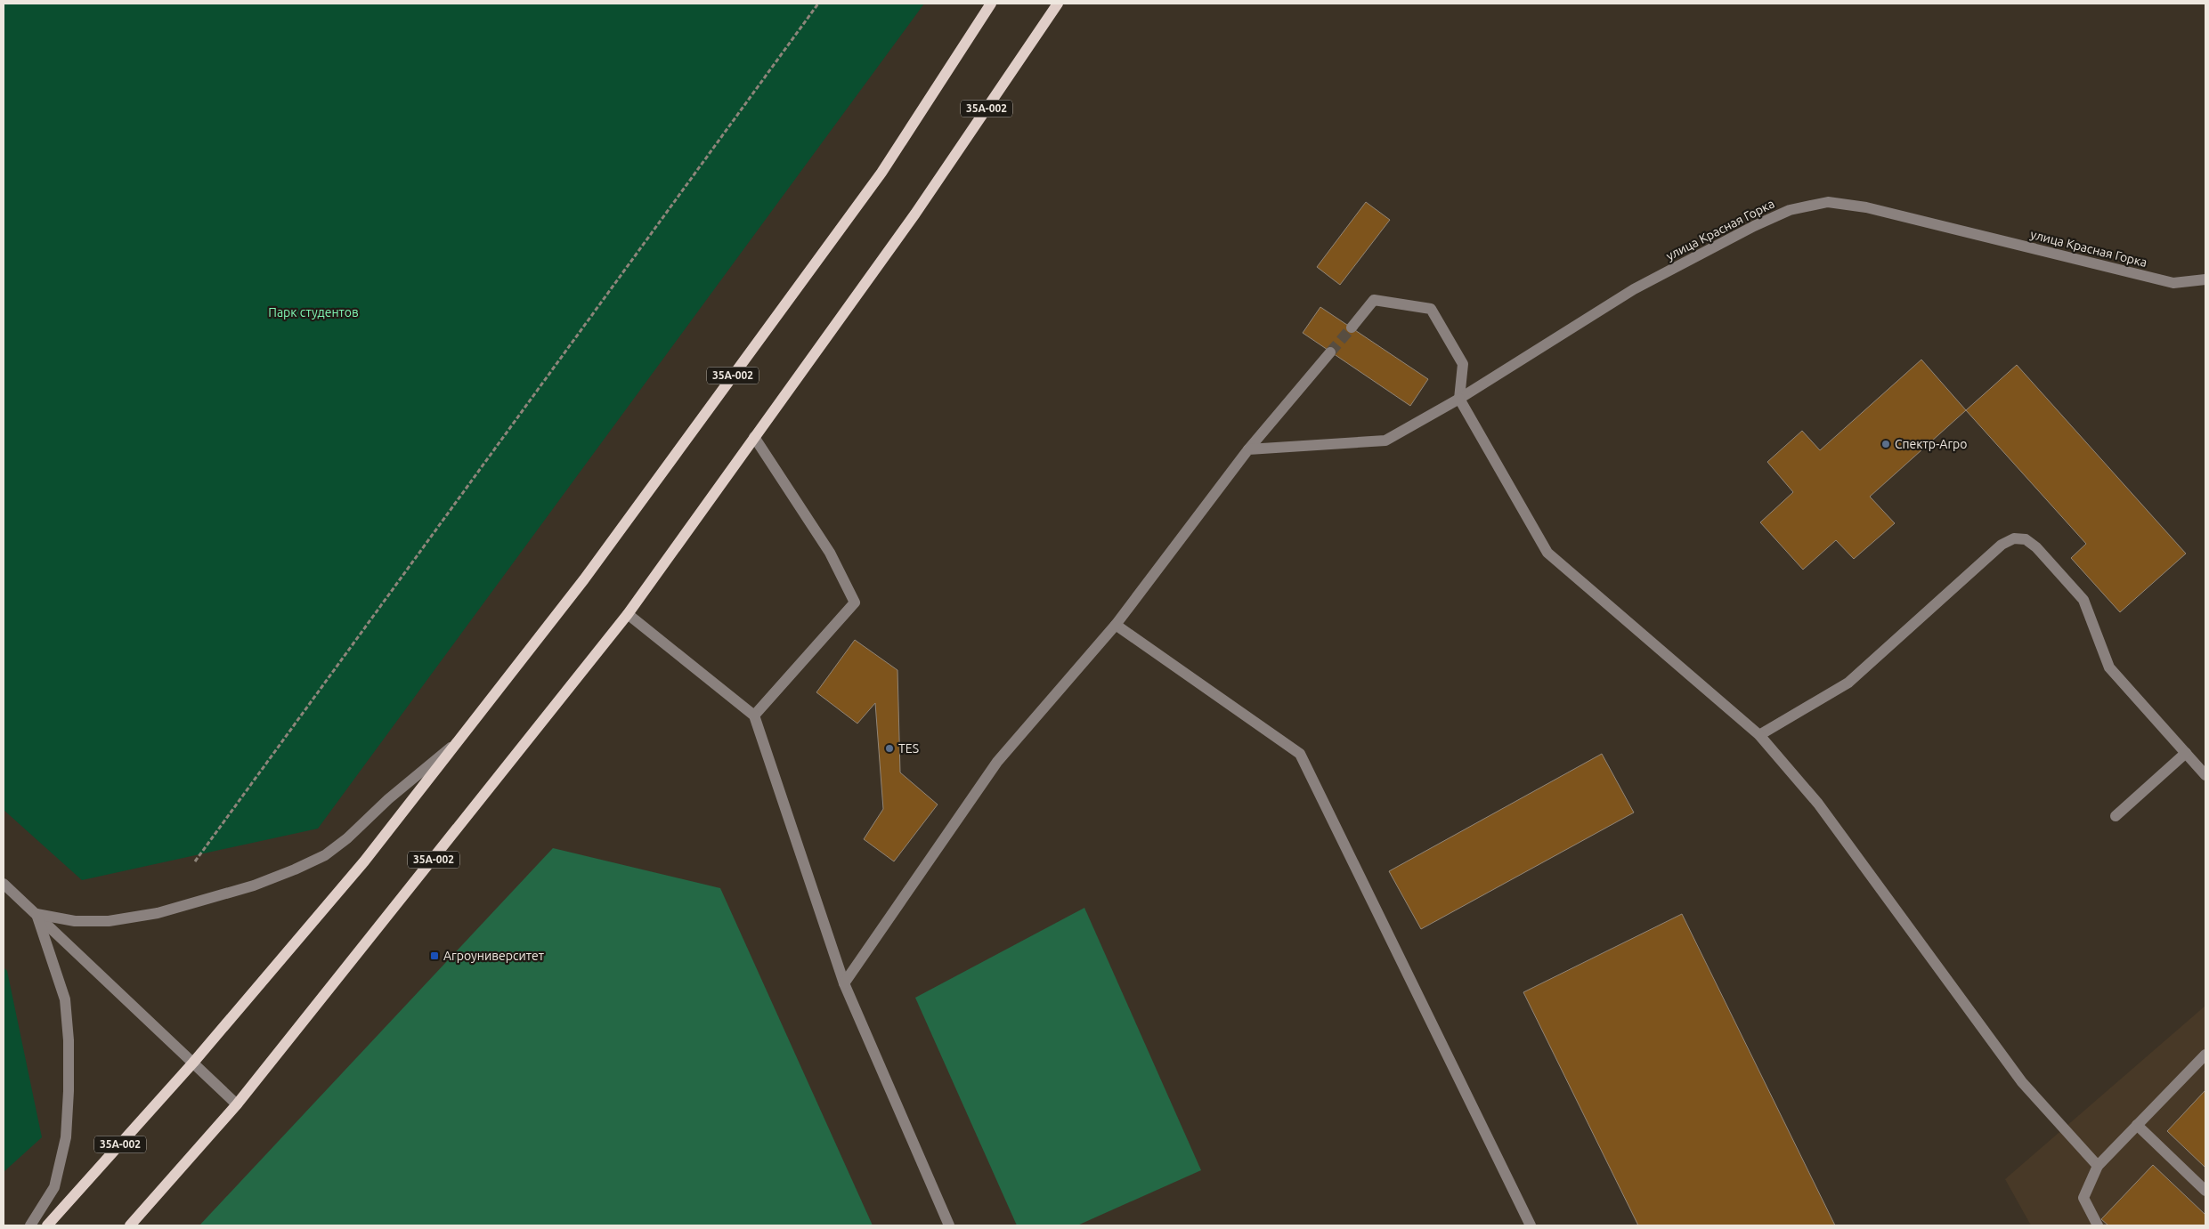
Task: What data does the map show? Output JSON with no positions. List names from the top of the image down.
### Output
{
  "streets": {
    "main road": ["35А-002"],
    "street": ["улица Красная Горка"]
  },
  "parks": ["Парк студентов"],
  "places": {
    "other": ["Спектр-Агро", "TES"],
    "transit": ["Агроуниверситет"]
  }
}
